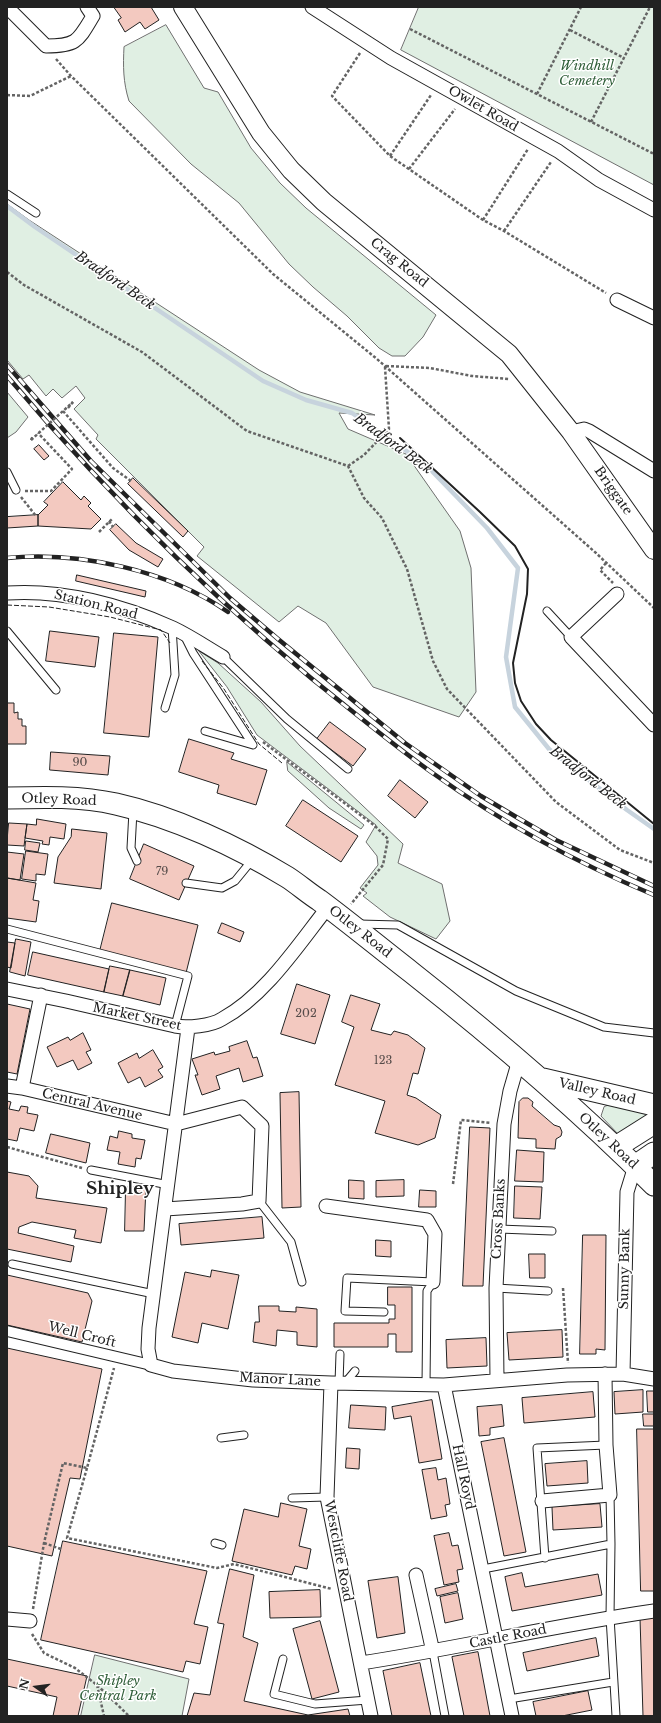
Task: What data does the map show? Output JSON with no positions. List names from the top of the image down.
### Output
{
  "streets": {
    "main road": [
      "Crag Road",
      "Briggate",
      "Otley Road",
      "Valley Road"
    ],
    "street": [
      "Owlet Road",
      "Station Road",
      "Market Street",
      "Central Avenue",
      "Cross Banks",
      "Sunny Bank",
      "Well Croft",
      "Manor Lane",
      "Hall Royd",
      "Westcliffe Road",
      "Castle Road"
    ]
  },
  "crossings": [
    ["Crag Road", "Briggate"],
    ["Otley Road", "Market Street"],
    ["Otley Road", "Valley Road"],
    ["Otley Road", "Cross Banks"],
    ["Otley Road", "Sunny Bank"],
    ["Cross Banks", "Manor Lane"],
    ["Sunny Bank", "Manor Lane"],
    ["Well Croft", "Manor Lane"],
    ["Manor Lane", "Hall Royd"],
    ["Manor Lane", "Westcliffe Road"],
    ["Hall Royd", "Castle Road"],
    ["Westcliffe Road", "Castle Road"]
  ],
  "districts": ["Shipley"],
  "water": ["Bradford Beck"],
  "parks": ["Windhill Cemetery", "Shipley Central Park"],
  "house_numbers": [
    "90",
    "79",
    "202",
    "123"
  ],
  "north": "left"
}
